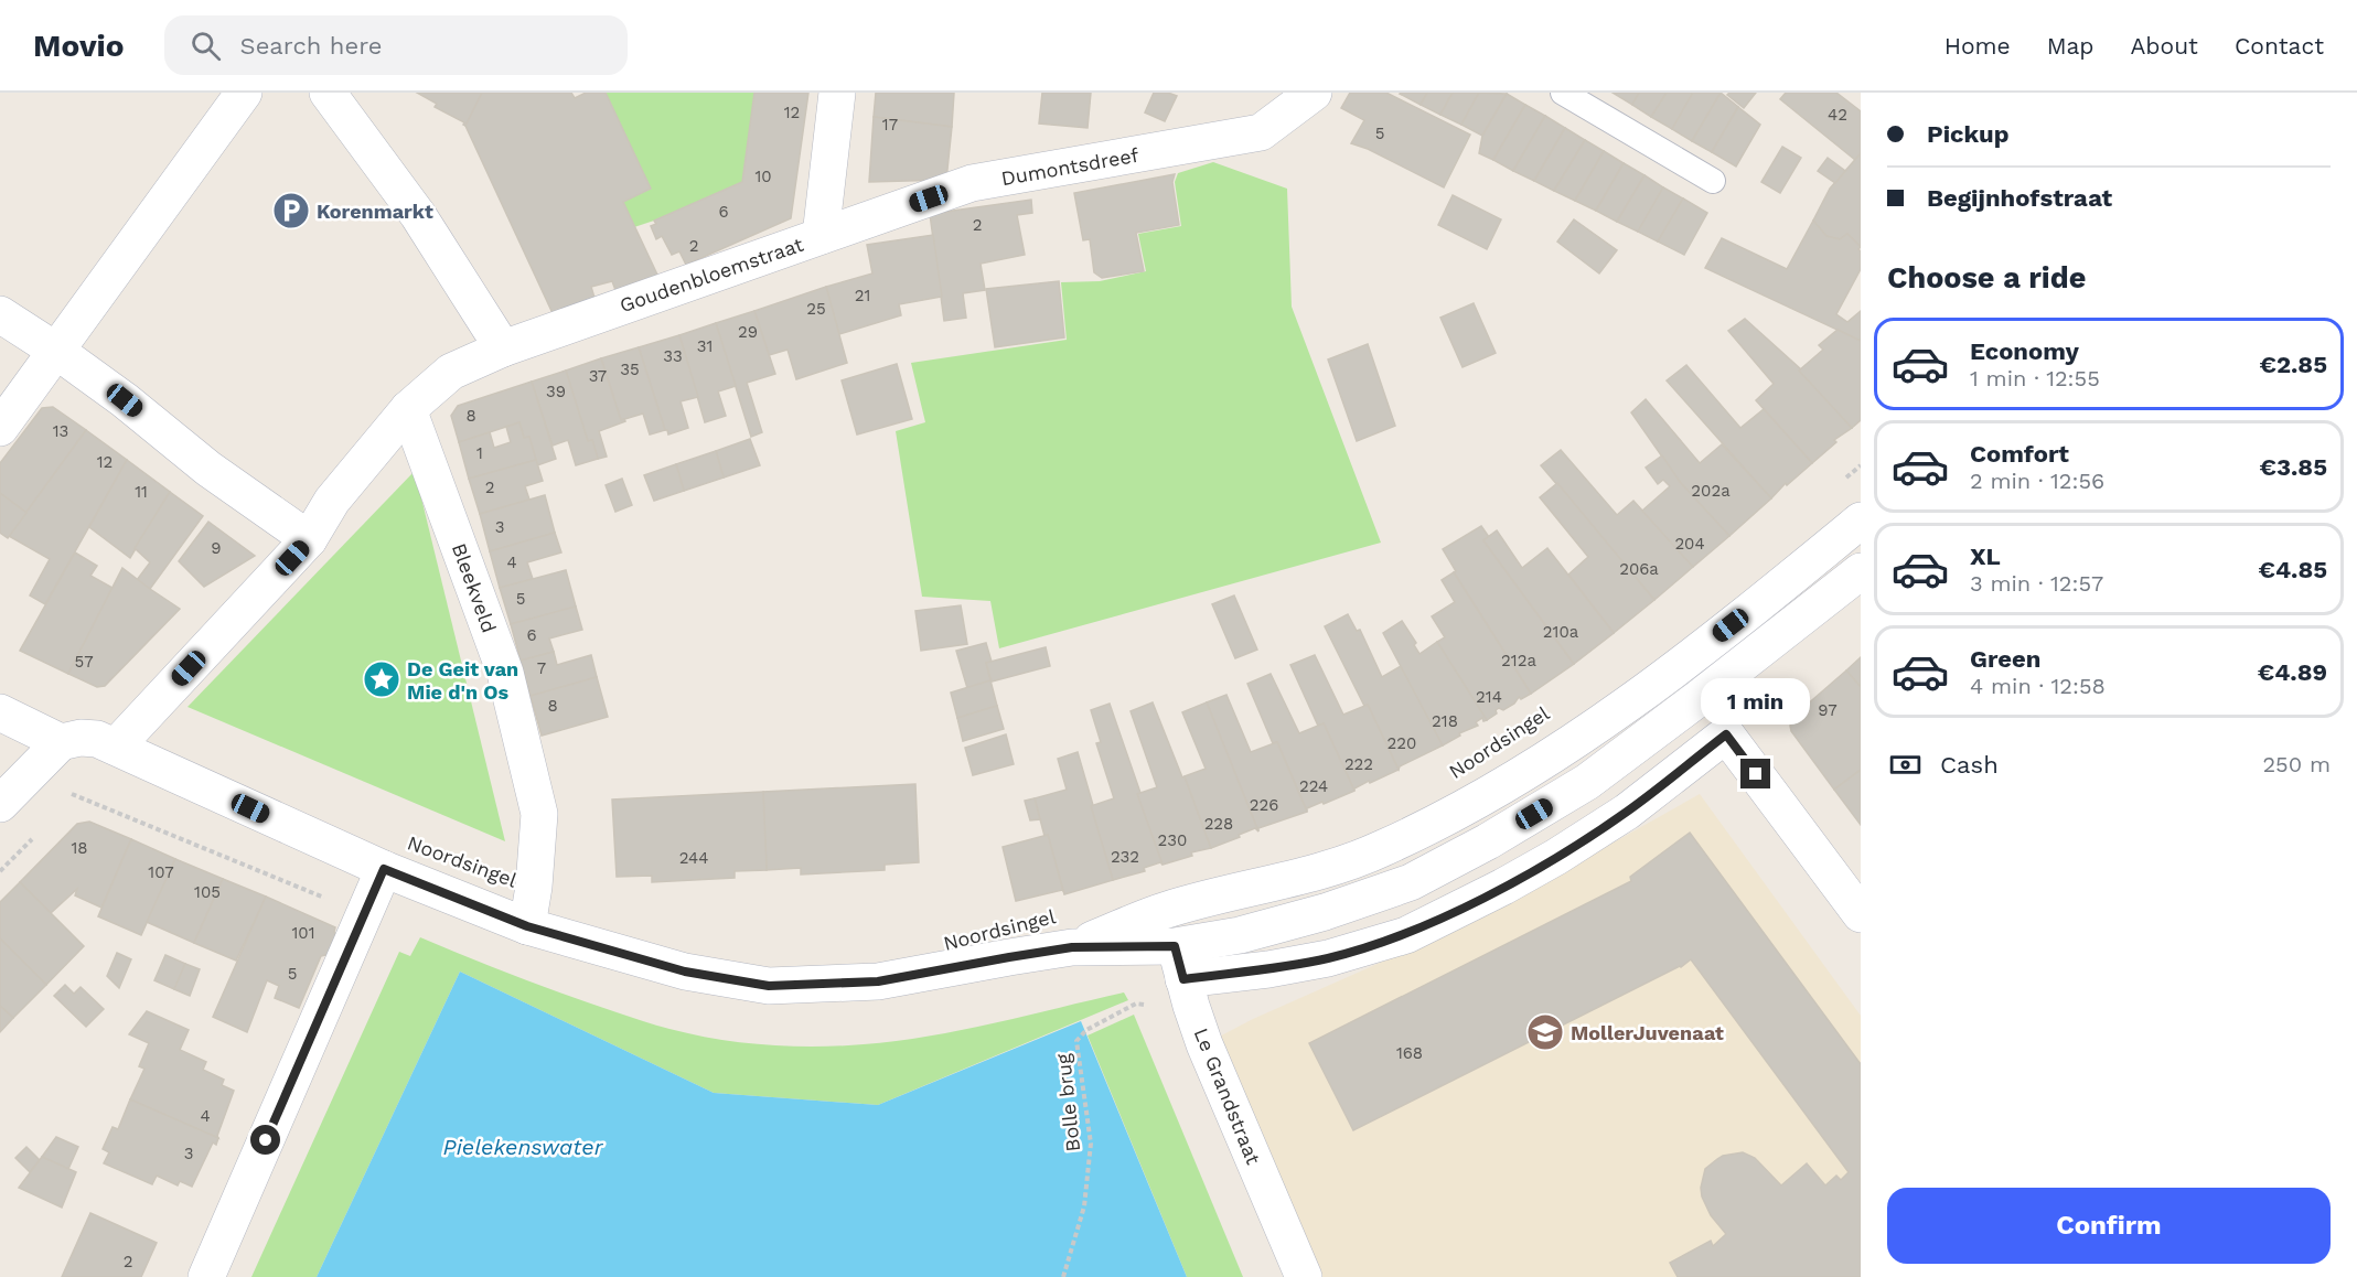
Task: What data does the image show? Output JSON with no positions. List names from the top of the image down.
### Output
{
  "streets": {
    "street": [
      "Dumontsdreef",
      "Goudenbloemstraat",
      "Bleekveld",
      "Noordsingel",
      "Le Grandstraat"
    ],
    "path": ["Bolle brug"]
  },
  "crossings": [
    ["Dumontsdreef", "Goudenbloemstraat"],
    ["Bleekveld", "Noordsingel"],
    ["Noordsingel", "Le Grandstraat"]
  ],
  "water": ["Pielekenswater"],
  "places": {
    "parking": ["Korenmarkt"],
    "place": ["De Geit van Mie d'n Os"],
    "school or university": ["MollerJuvenaat"]
  },
  "house_numbers": [
    "12",
    "42",
    "17",
    "5",
    "10",
    "6",
    "2",
    "2",
    "21",
    "25",
    "29",
    "31",
    "33",
    "35",
    "37",
    "39",
    "8",
    "13",
    "1",
    "12",
    "2",
    "202a",
    "11",
    "3",
    "204",
    "9",
    "4",
    "206a",
    "5",
    "210a",
    "6",
    "212a",
    "57",
    "7",
    "214",
    "8",
    "97",
    "218",
    "220",
    "222",
    "224",
    "226",
    "228",
    "230",
    "18",
    "232",
    "244",
    "107",
    "105",
    "101",
    "5",
    "168",
    "4",
    "3",
    "2"
  ],
  "page": {
    "header": "Movio",
    "search": "Search here",
    "nav": [
      "Home",
      "Map",
      "About",
      "Contact"
    ],
    "banner": ["Pickup", "Begijnhofstraat"],
    "heading": "Choose a ride",
    "list": [
      {
        "name": "Economy",
        "note": "1 min · 12:55",
        "value": "€2.85"
      },
      {
        "name": "Comfort",
        "note": "2 min · 12:56",
        "value": "€3.85"
      },
      {
        "name": "XL",
        "note": "3 min · 12:57",
        "value": "€4.85"
      },
      {
        "name": "Green",
        "note": "4 min · 12:58",
        "value": "€4.89"
      }
    ],
    "bubble": "1 min",
    "pay": ["Cash", "250 m"],
    "buttons": "Confirm"
  }
}
